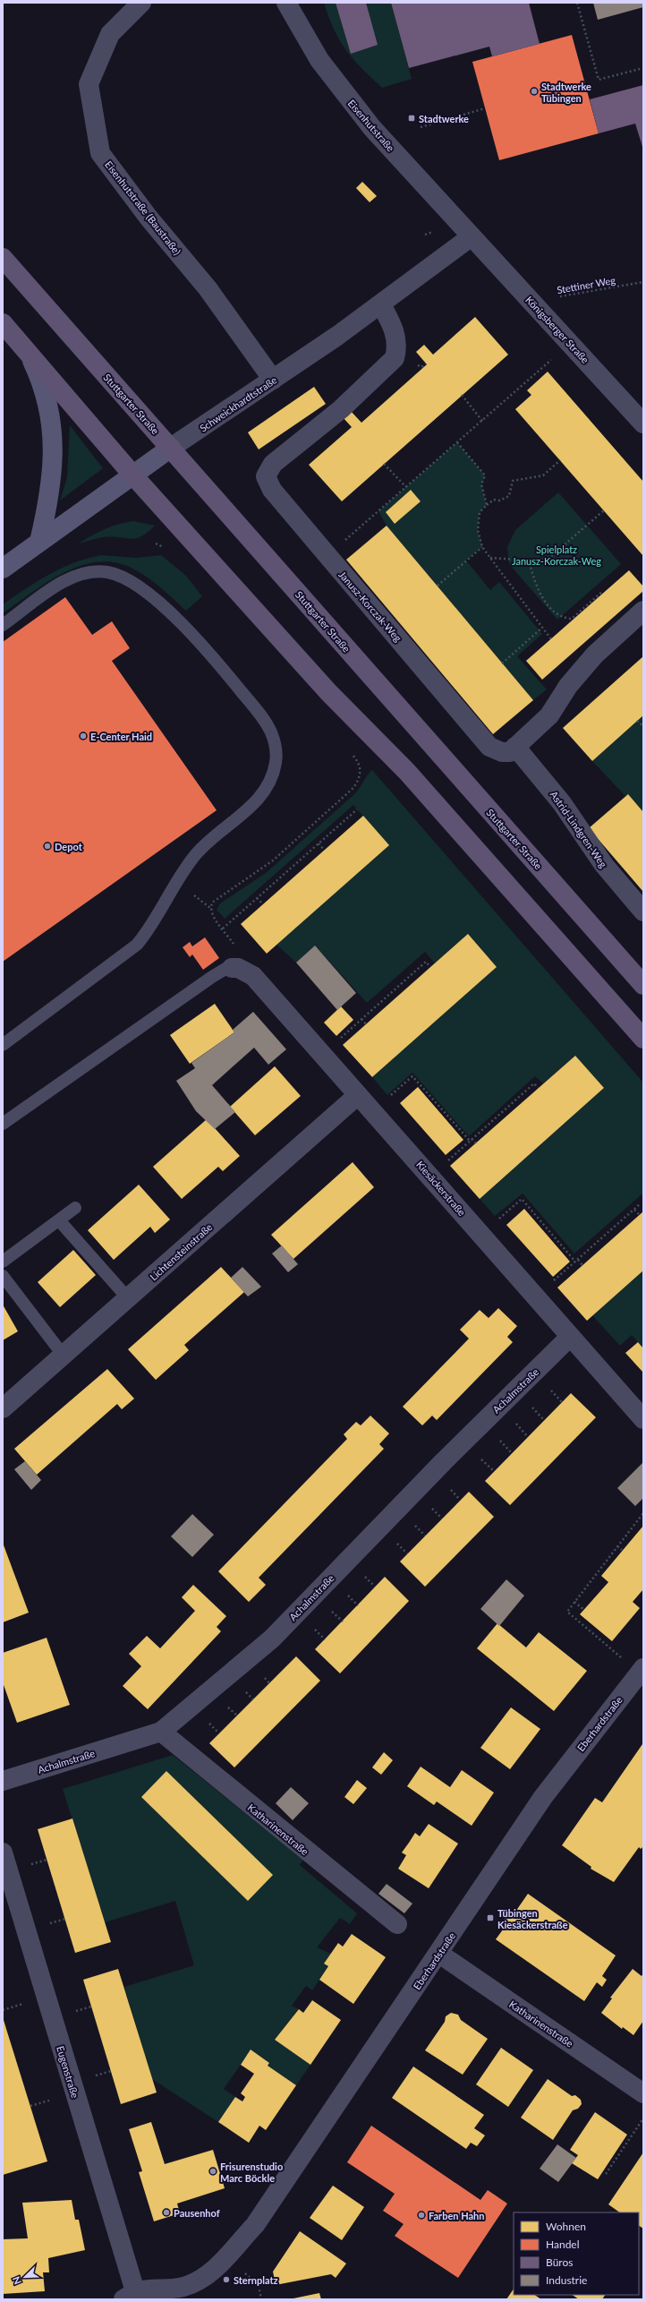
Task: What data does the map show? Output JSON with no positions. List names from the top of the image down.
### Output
{
  "streets": {
    "main road": ["Stuttgarter Straße", "Schweickhardtstraße"],
    "street": [
      "Eisenhutstraße",
      "Eisenhutstraße (Baustraße)",
      "Königsberger Straße",
      "Janusz-Korczak-Weg",
      "Astrid-Lindgren-Weg",
      "Kiesäckerstraße",
      "Lichtensteinstraße",
      "Achalmstraße",
      "Eberhardstraße",
      "Katharinenstraße",
      "Eugenstraße"
    ],
    "path": ["Stettiner Weg"]
  },
  "crossings": [
    ["Eisenhutstraße", "Königsberger Straße"],
    ["Eisenhutstraße", "Schweickhardtstraße"],
    ["Eisenhutstraße (Baustraße)", "Schweickhardtstraße"],
    ["Stettiner Weg", "Königsberger Straße"],
    ["Königsberger Straße", "Schweickhardtstraße"],
    ["Stuttgarter Straße", "Schweickhardtstraße"],
    ["Schweickhardtstraße", "Janusz-Korczak-Weg"],
    ["Janusz-Korczak-Weg", "Astrid-Lindgren-Weg"],
    ["Kiesäckerstraße", "Lichtensteinstraße"],
    ["Kiesäckerstraße", "Achalmstraße"],
    ["Achalmstraße", "Katharinenstraße"],
    ["Eberhardstraße", "Katharinenstraße"]
  ],
  "parks": ["Spielplatz Janusz-Korczak-Weg"],
  "places": {
    "other": [
      "Stadtwerke Tübingen",
      "E-Center Haid",
      "Depot",
      "Frisurenstudio Marc Böckle",
      "Pausenhof",
      "Farben Hahn",
      "Sternplatz"
    ],
    "transit": ["Stadtwerke", "Tübingen Kiesäckerstraße"]
  },
  "legend": [
    "Wohnen",
    "Handel",
    "Büros",
    "Industrie"
  ],
  "north": "bottom left"
}
